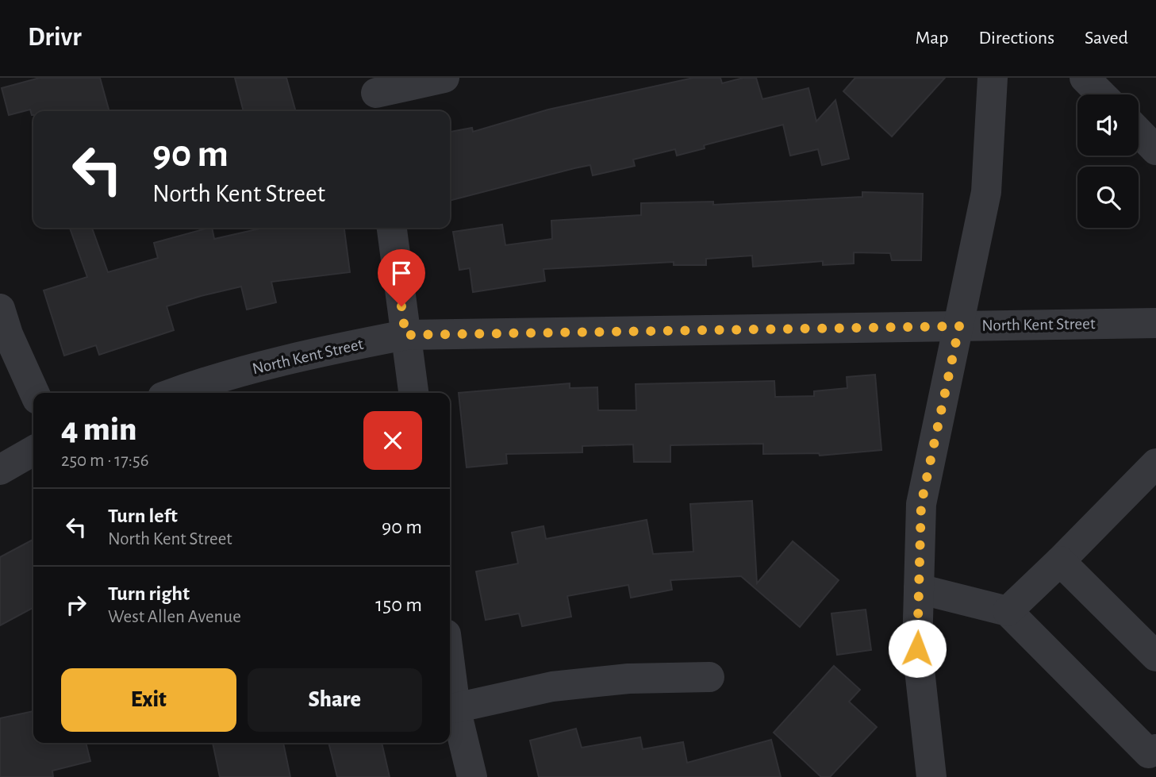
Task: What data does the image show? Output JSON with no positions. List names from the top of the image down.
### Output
{
  "streets": {
    "street": ["North Kent Street"]
  },
  "page": {
    "header": "Drivr",
    "nav": ["Map", "Directions", "Saved"],
    "turn": ["90 m", "North Kent Street"],
    "heading": ["4 min", "250 m · 17:56"],
    "list": [
      {
        "name": "Turn left",
        "note": "North Kent Street",
        "value": "90 m"
      },
      {
        "name": "Turn right",
        "note": "West Allen Avenue",
        "value": "150 m"
      }
    ],
    "buttons": ["Exit", "Share"]
  }
}
